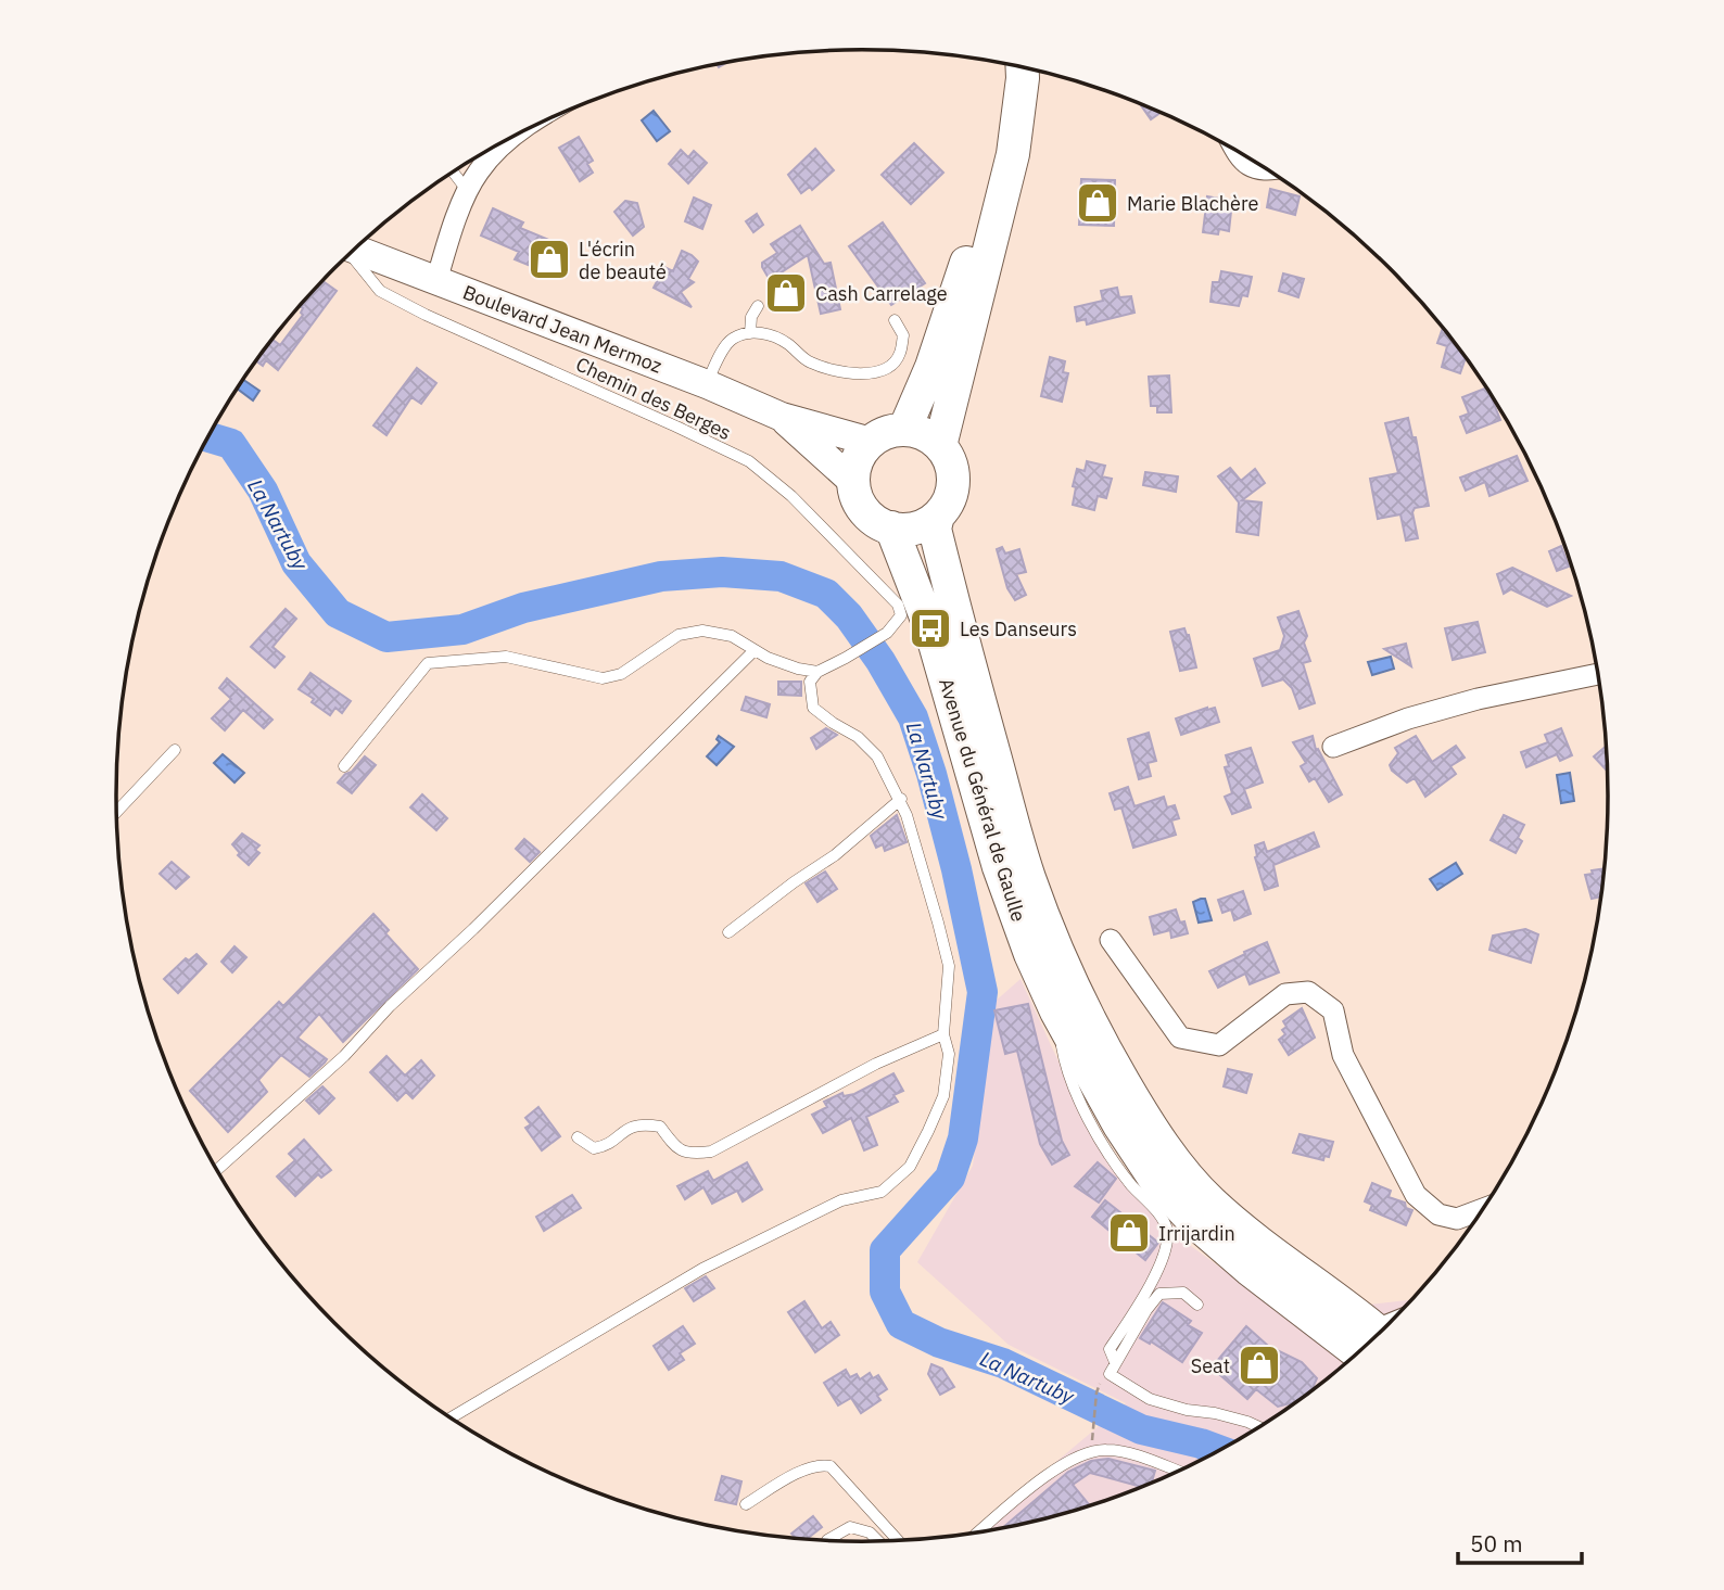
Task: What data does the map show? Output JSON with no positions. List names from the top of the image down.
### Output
{
  "streets": {
    "main road": ["Boulevard Jean Mermoz", "Avenue du Général de Gaulle"],
    "lane": ["Chemin des Berges"]
  },
  "crossings": [
    ["Boulevard Jean Mermoz", "Avenue du Général de Gaulle"]
  ],
  "water": ["La Nartuby"],
  "places": {
    "shop": [
      "Marie Blachère",
      "L'écrin de beauté",
      "Cash Carrelage",
      "Irrijardin",
      "Seat"
    ],
    "bus stop": ["Les Danseurs"]
  },
  "scale_bar": "50 m"
}
